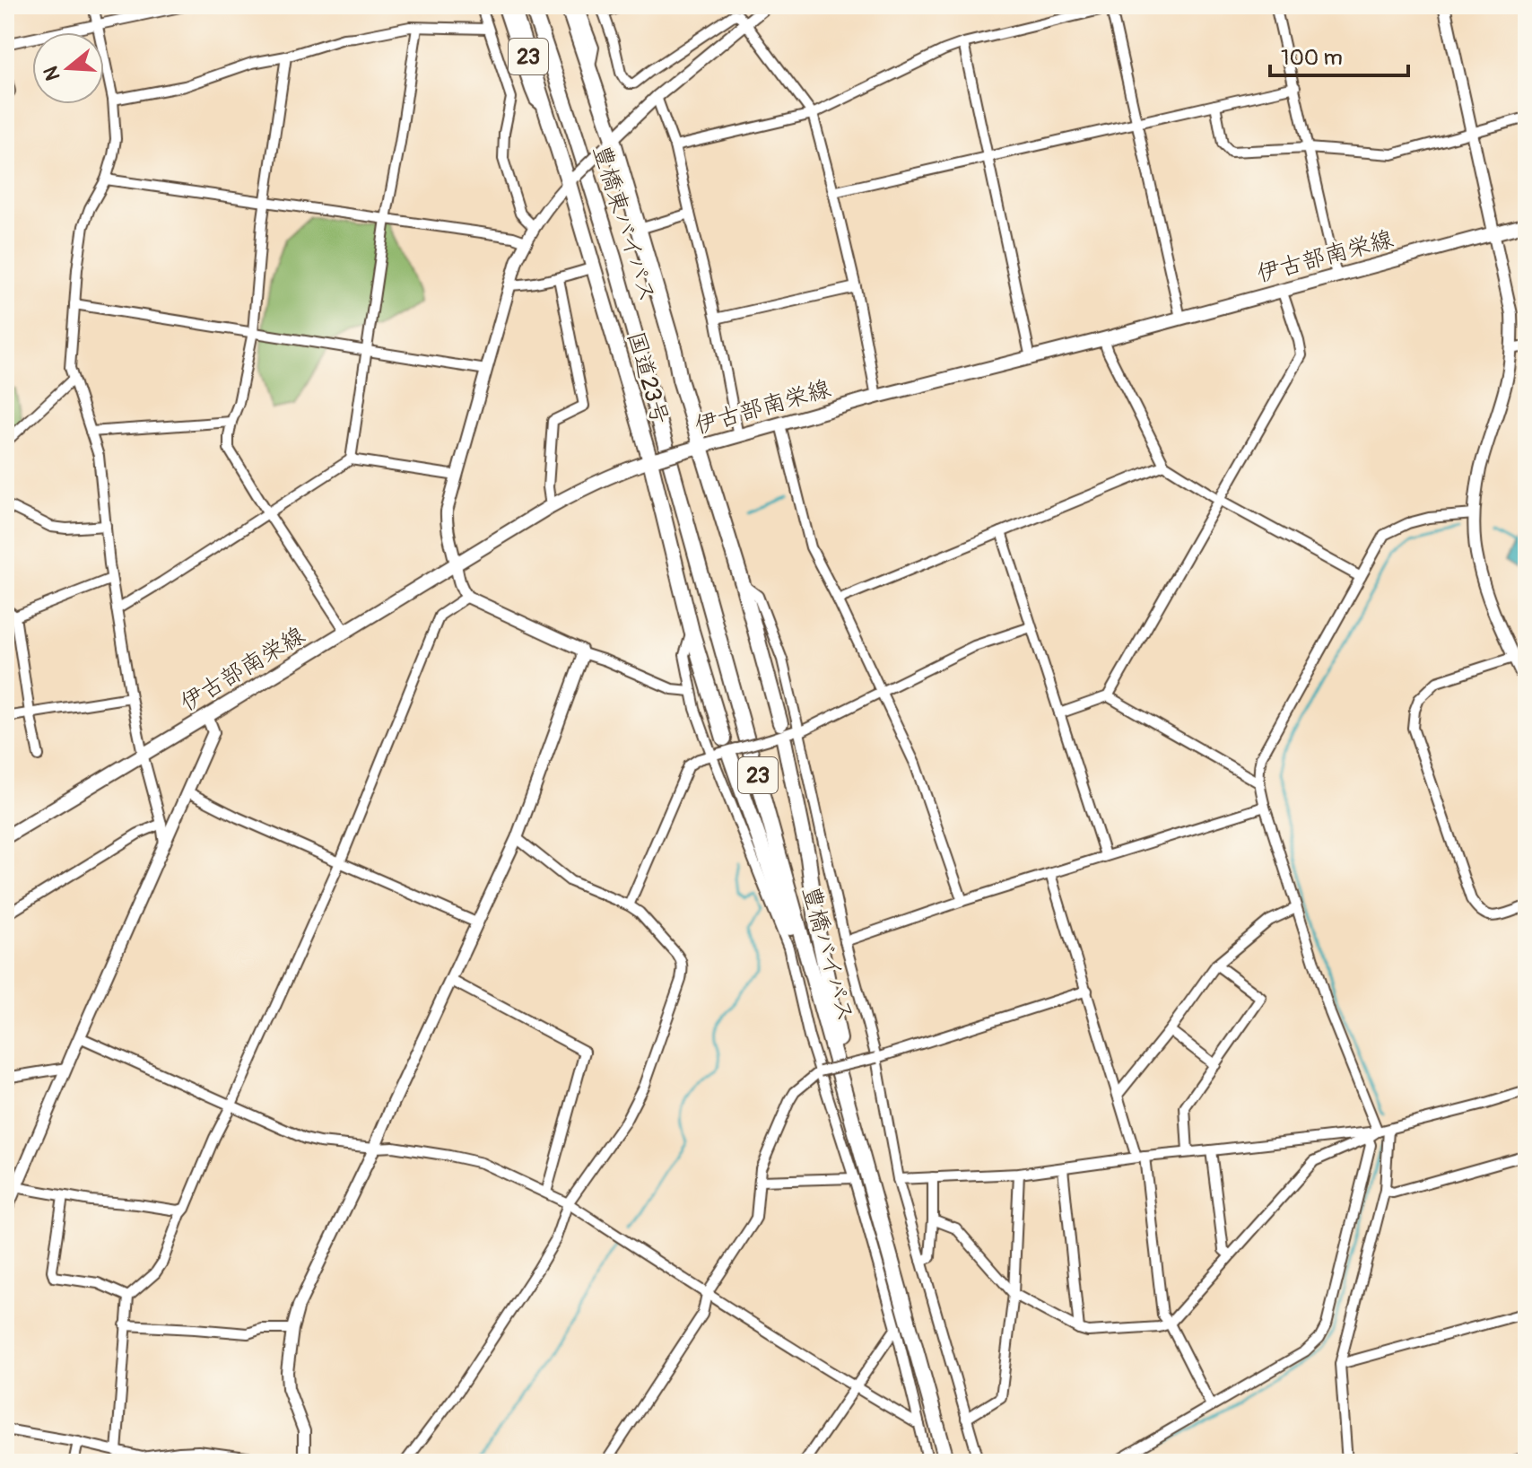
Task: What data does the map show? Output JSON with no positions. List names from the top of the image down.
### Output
{
  "streets": {
    "highway": [
      "23",
      "豊橋東バイパス",
      "国道23号",
      "豊橋バイパス"
    ],
    "main road": ["伊古部南栄線"]
  },
  "crossings": [
    ["23", "豊橋東バイパス"],
    ["23", "伊古部南栄線"],
    ["23", "国道23号"],
    ["23", "豊橋バイパス"],
    ["豊橋東バイパス", "伊古部南栄線"],
    ["豊橋東バイパス", "国道23号"],
    ["豊橋東バイパス", "豊橋バイパス"],
    ["伊古部南栄線", "国道23号"],
    ["伊古部南栄線", "豊橋バイパス"],
    ["国道23号", "豊橋バイパス"]
  ],
  "scale_bar": "100 m",
  "north": "left"
}
